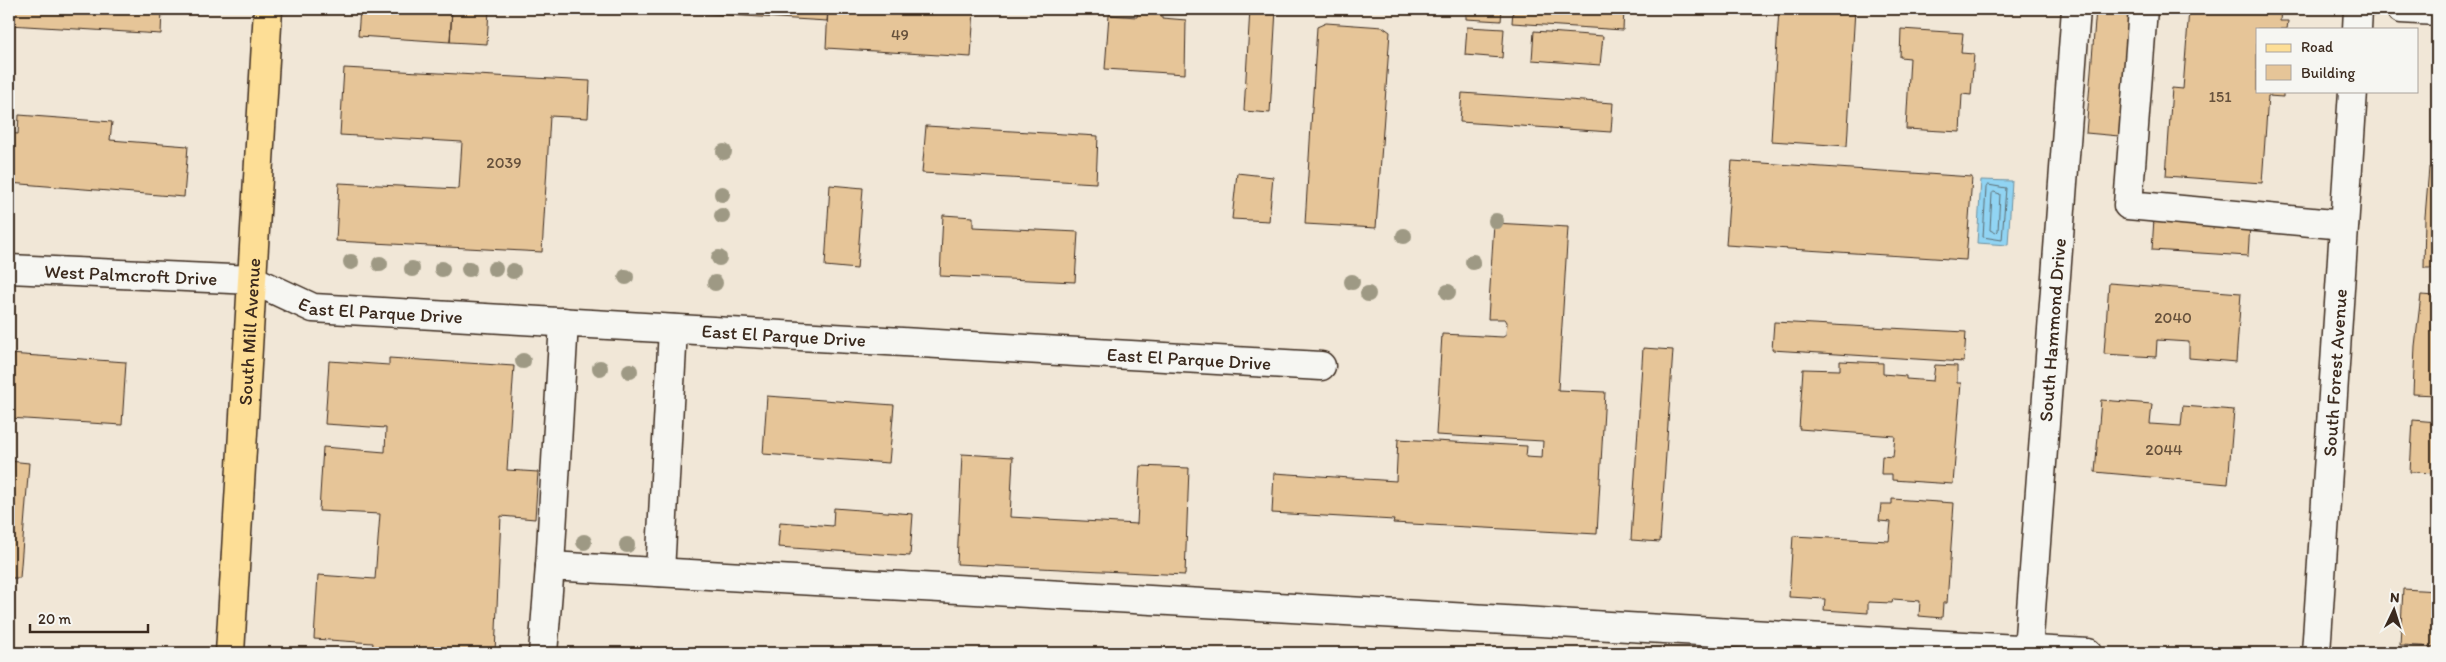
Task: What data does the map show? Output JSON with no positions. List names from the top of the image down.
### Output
{
  "streets": {
    "main road": ["South Mill Avenue"],
    "street": [
      "West Palmcroft Drive",
      "East El Parque Drive",
      "South Hammond Drive",
      "South Forest Avenue"
    ]
  },
  "crossings": [
    ["West Palmcroft Drive", "East El Parque Drive"],
    ["West Palmcroft Drive", "South Mill Avenue"],
    ["East El Parque Drive", "South Mill Avenue"]
  ],
  "house_numbers": [
    "49",
    "151",
    "2039",
    "2040",
    "2044"
  ],
  "legend": ["Road", "Building"],
  "scale_bar": "20 m",
  "north": "top"
}
